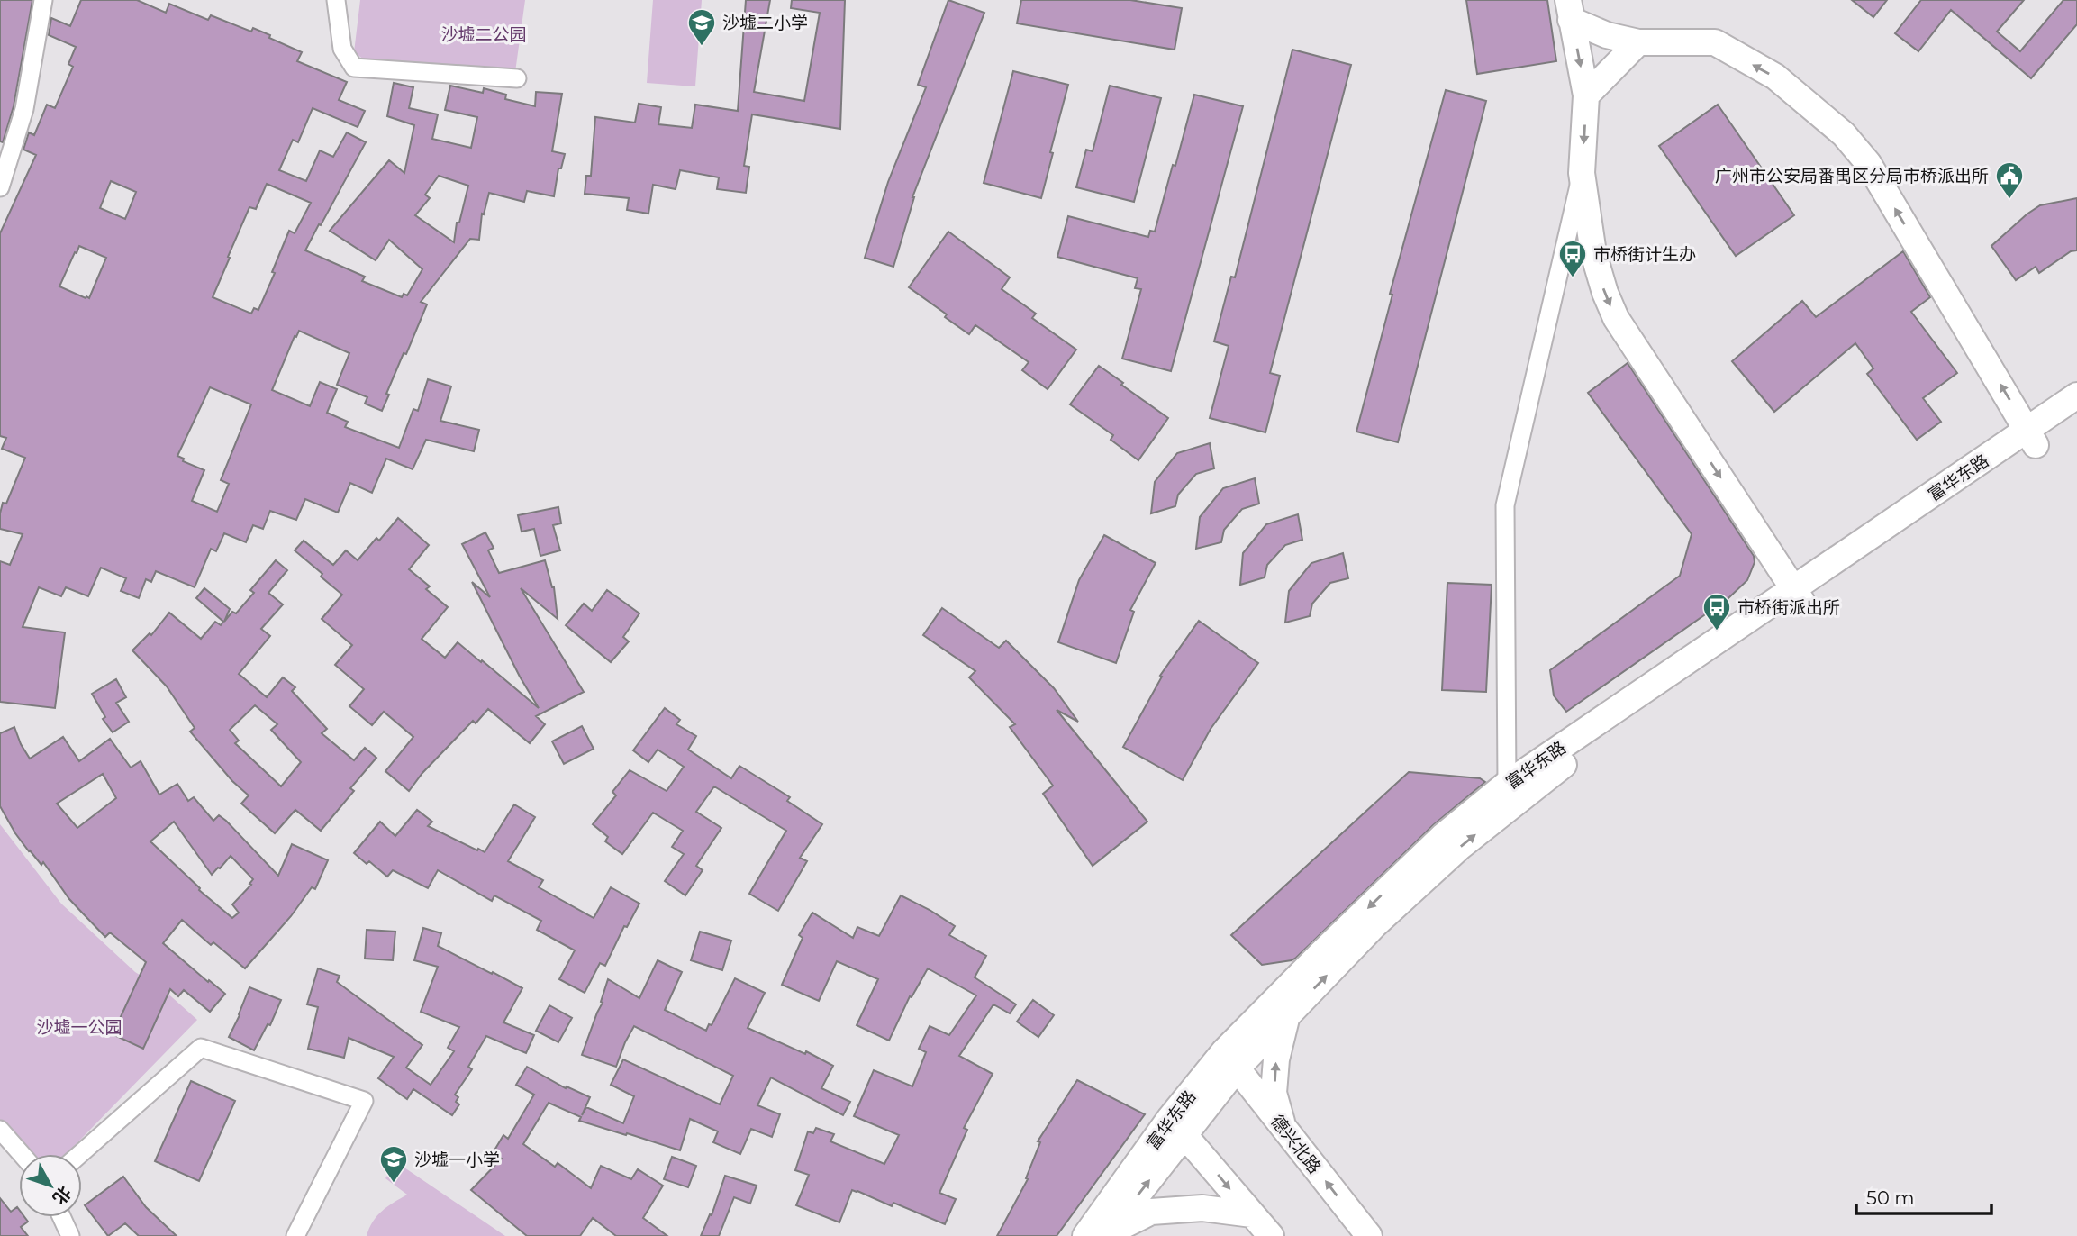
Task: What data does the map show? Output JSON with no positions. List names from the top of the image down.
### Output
{
  "streets": {
    "main road": ["富华东路", "德兴北路"]
  },
  "crossings": [
    ["富华东路", "德兴北路"]
  ],
  "parks": ["沙墟二公园", "沙墟一公园"],
  "places": {
    "school or university": ["沙墟二小学", "沙墟一小学"],
    "public building": ["广州市公安局番禺区分局市桥派出所"],
    "bus stop": ["市桥街计生办", "市桥街派出所"]
  },
  "scale_bar": "50 m",
  "north": "bottom right"
}
